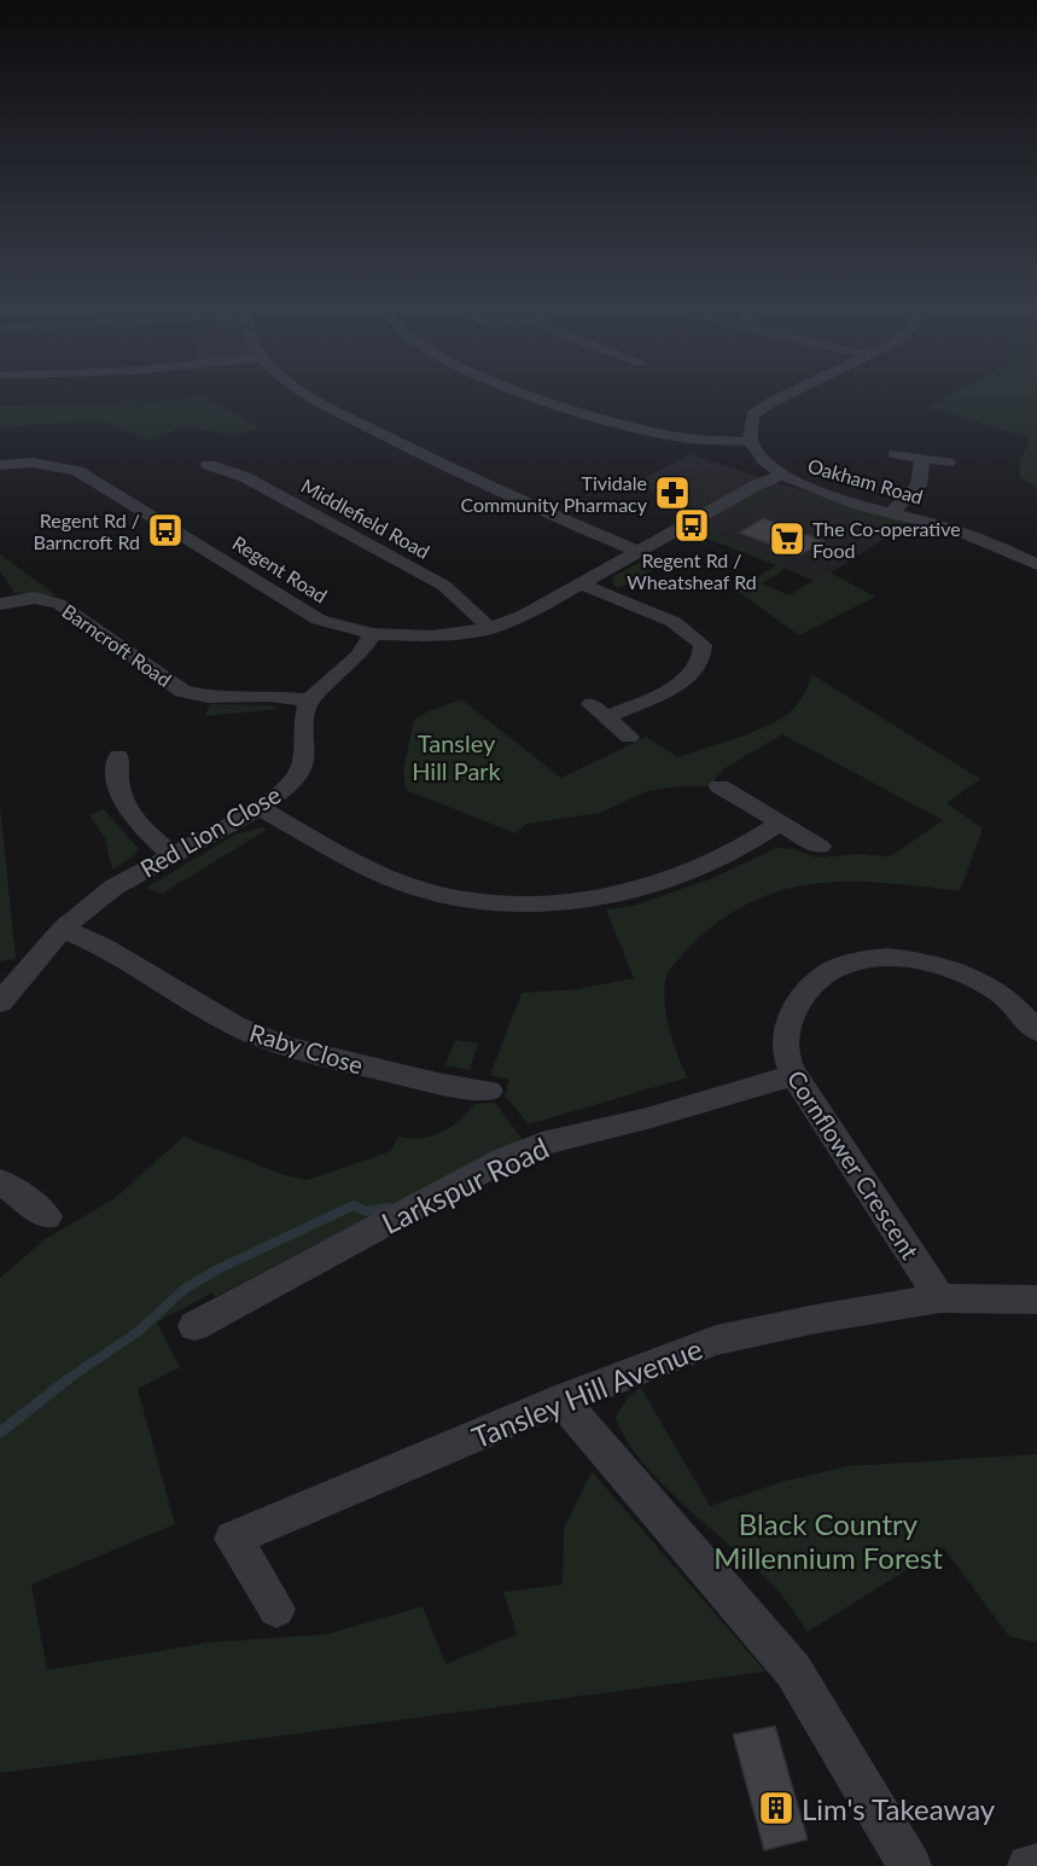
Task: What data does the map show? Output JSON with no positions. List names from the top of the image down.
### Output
{
  "streets": {
    "street": [
      "Oakham Road",
      "Middlefield Road",
      "Regent Road",
      "Barncroft Road",
      "Red Lion Close",
      "Raby Close",
      "Cornflower Crescent",
      "Larkspur Road",
      "Tansley Hill Avenue"
    ]
  },
  "crossings": [
    ["Oakham Road", "Regent Road"],
    ["Middlefield Road", "Regent Road"],
    ["Barncroft Road", "Red Lion Close"],
    ["Red Lion Close", "Raby Close"],
    ["Cornflower Crescent", "Larkspur Road"],
    ["Cornflower Crescent", "Tansley Hill Avenue"]
  ],
  "parks": ["Tansley Hill Park", "Black Country Millennium Forest"],
  "places": {
    "pharmacy": ["Tividale Community Pharmacy"],
    "bus stop": ["Regent Rd / Wheatsheaf Rd", "Regent Rd / Barncroft Rd"],
    "supermarket": ["The Co-operative Food"],
    "building": ["Lim's Takeaway"]
  }
}
